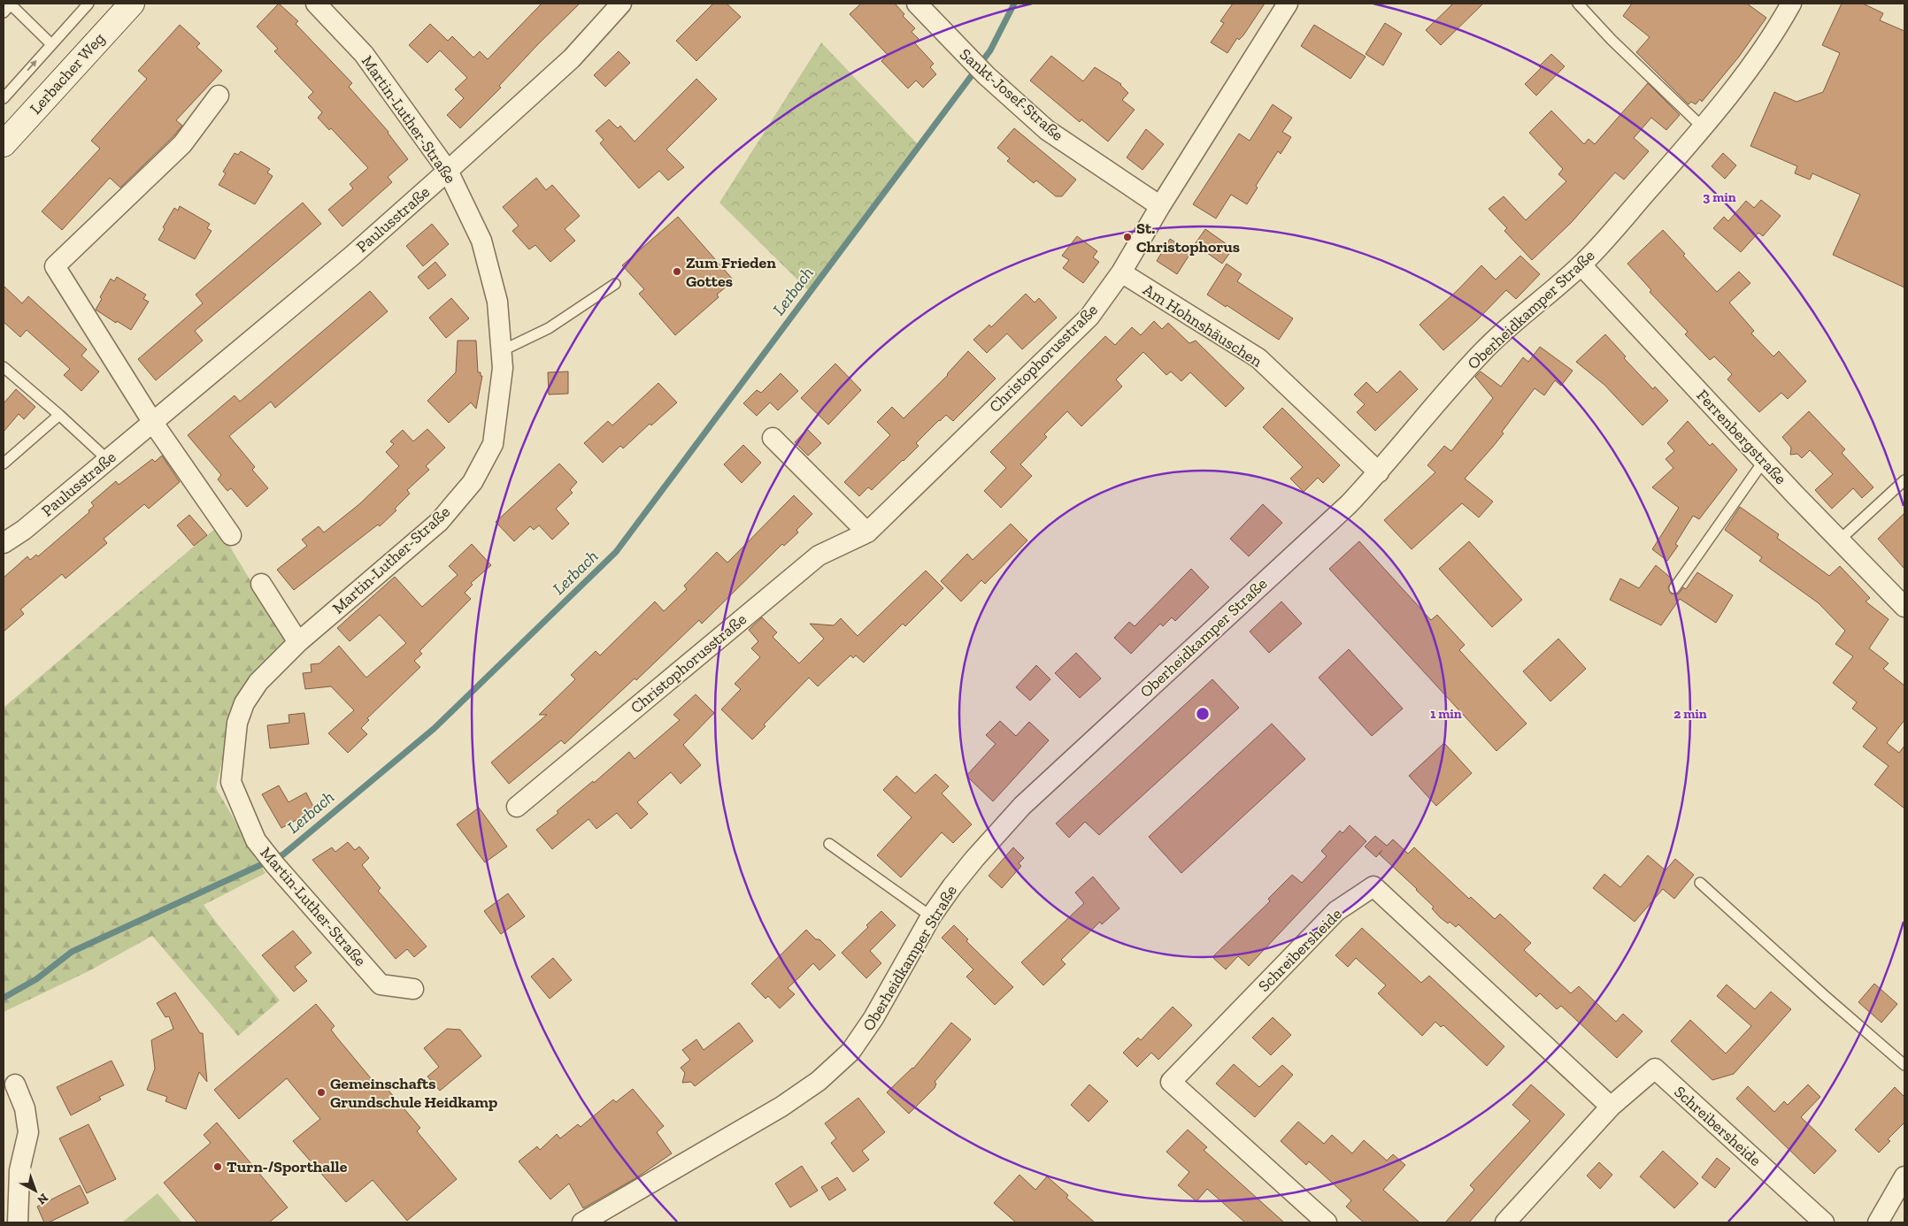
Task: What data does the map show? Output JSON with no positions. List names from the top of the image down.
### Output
{
  "streets": {
    "street": [
      "Lerbacher Weg",
      "Sankt-Josef-Straße",
      "Martin-Luther-Straße",
      "Paulusstraße",
      "Oberheidkamper Straße",
      "Am Hohnshäuschen",
      "Christophorusstraße",
      "Ferrenbergstraße",
      "Schreibersheide"
    ]
  },
  "crossings": [
    ["Sankt-Josef-Straße", "Christophorusstraße"],
    ["Martin-Luther-Straße", "Paulusstraße"],
    ["Oberheidkamper Straße", "Am Hohnshäuschen"],
    ["Oberheidkamper Straße", "Ferrenbergstraße"],
    ["Am Hohnshäuschen", "Christophorusstraße"]
  ],
  "water": ["Lerbach"],
  "places": [
    "St. Christophorus",
    "Zum Frieden Gottes",
    "Gemeinschafts Grundschule Heidkamp",
    "Turn-/Sporthalle"
  ],
  "north": "bottom right",
  "rings": ["3 min", "1 min", "2 min"]
}
